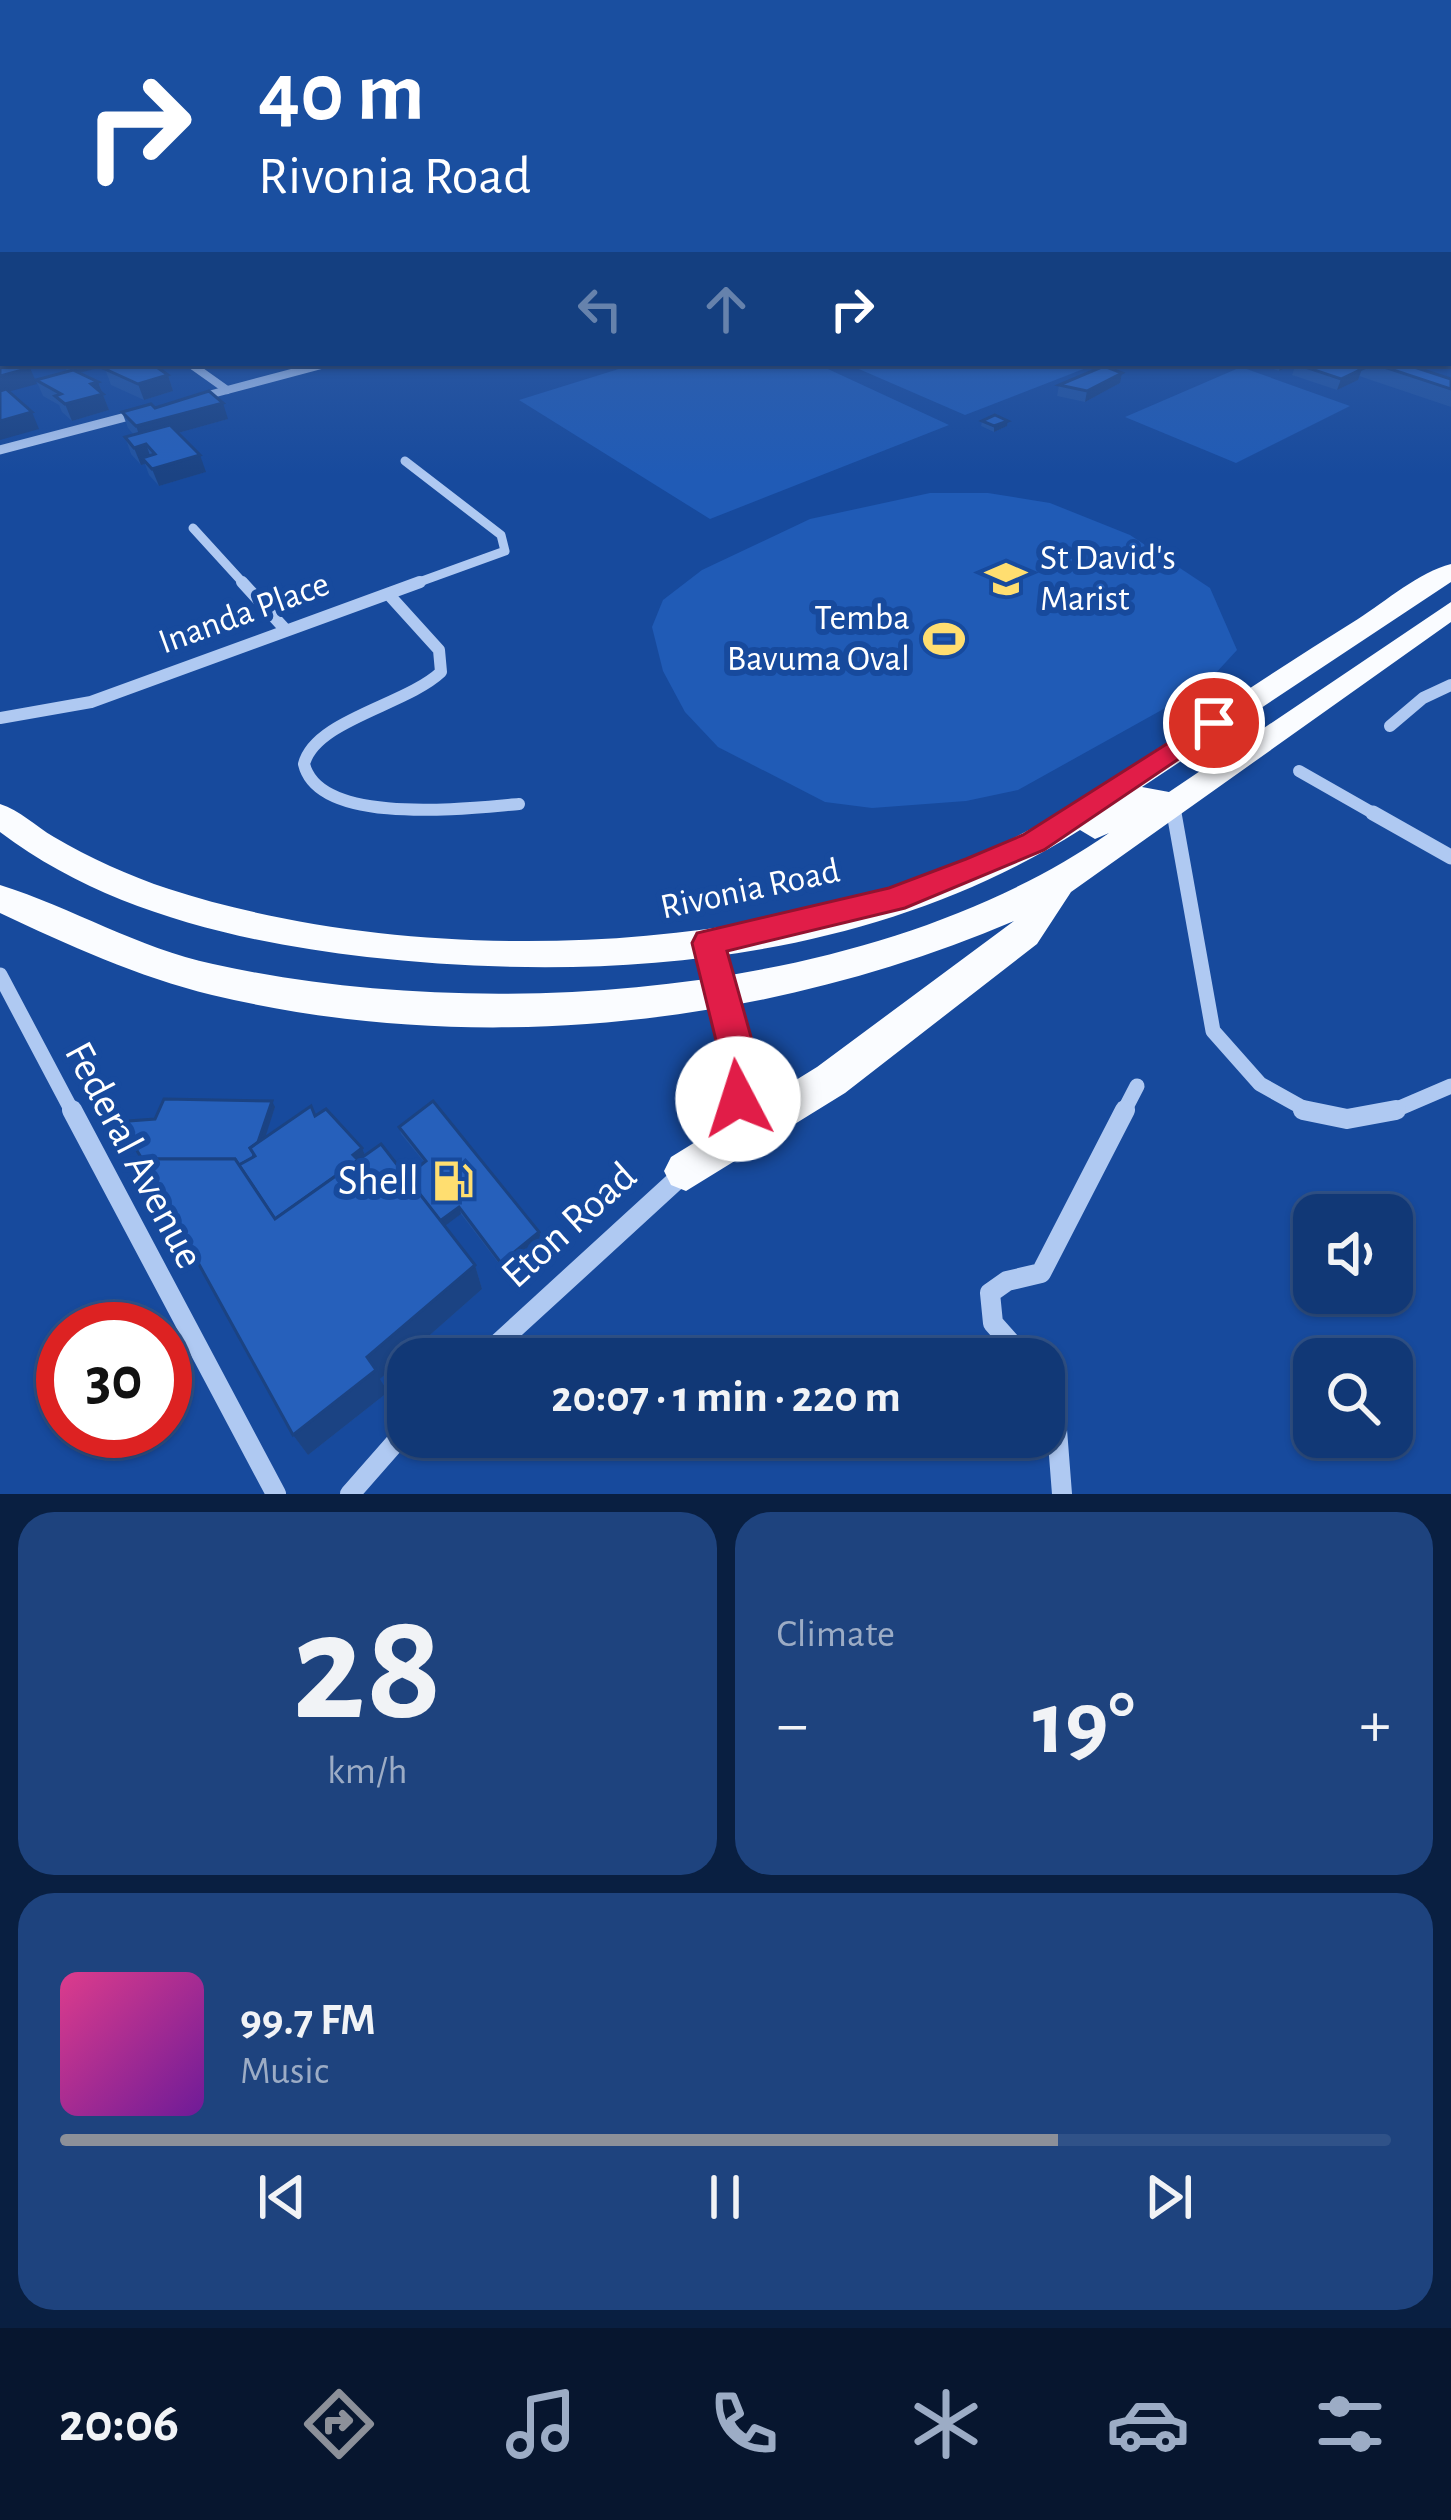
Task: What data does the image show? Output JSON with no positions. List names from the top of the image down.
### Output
{
  "streets": {
    "main road": ["Rivonia Road"],
    "street": ["Inanda Place", "Federal Avenue", "Eton Road"]
  },
  "crossings": [
    ["Rivonia Road", "Eton Road"]
  ],
  "places": {
    "school or university": ["St David's Marist"],
    "sports": ["Temba Bavuma Oval"],
    "fuel station": ["Shell"]
  },
  "page": {
    "turn": ["40 m", "Rivonia Road"],
    "limit": "30",
    "trip": "20:07 · 1 min · 220 m",
    "tile": [
      ["28", "km/h"],
      "Climate"
    ],
    "heat": ["−", "19°", "+"],
    "song": ["99.7 FM", "Music"],
    "tabs": "20:06"
  }
}
